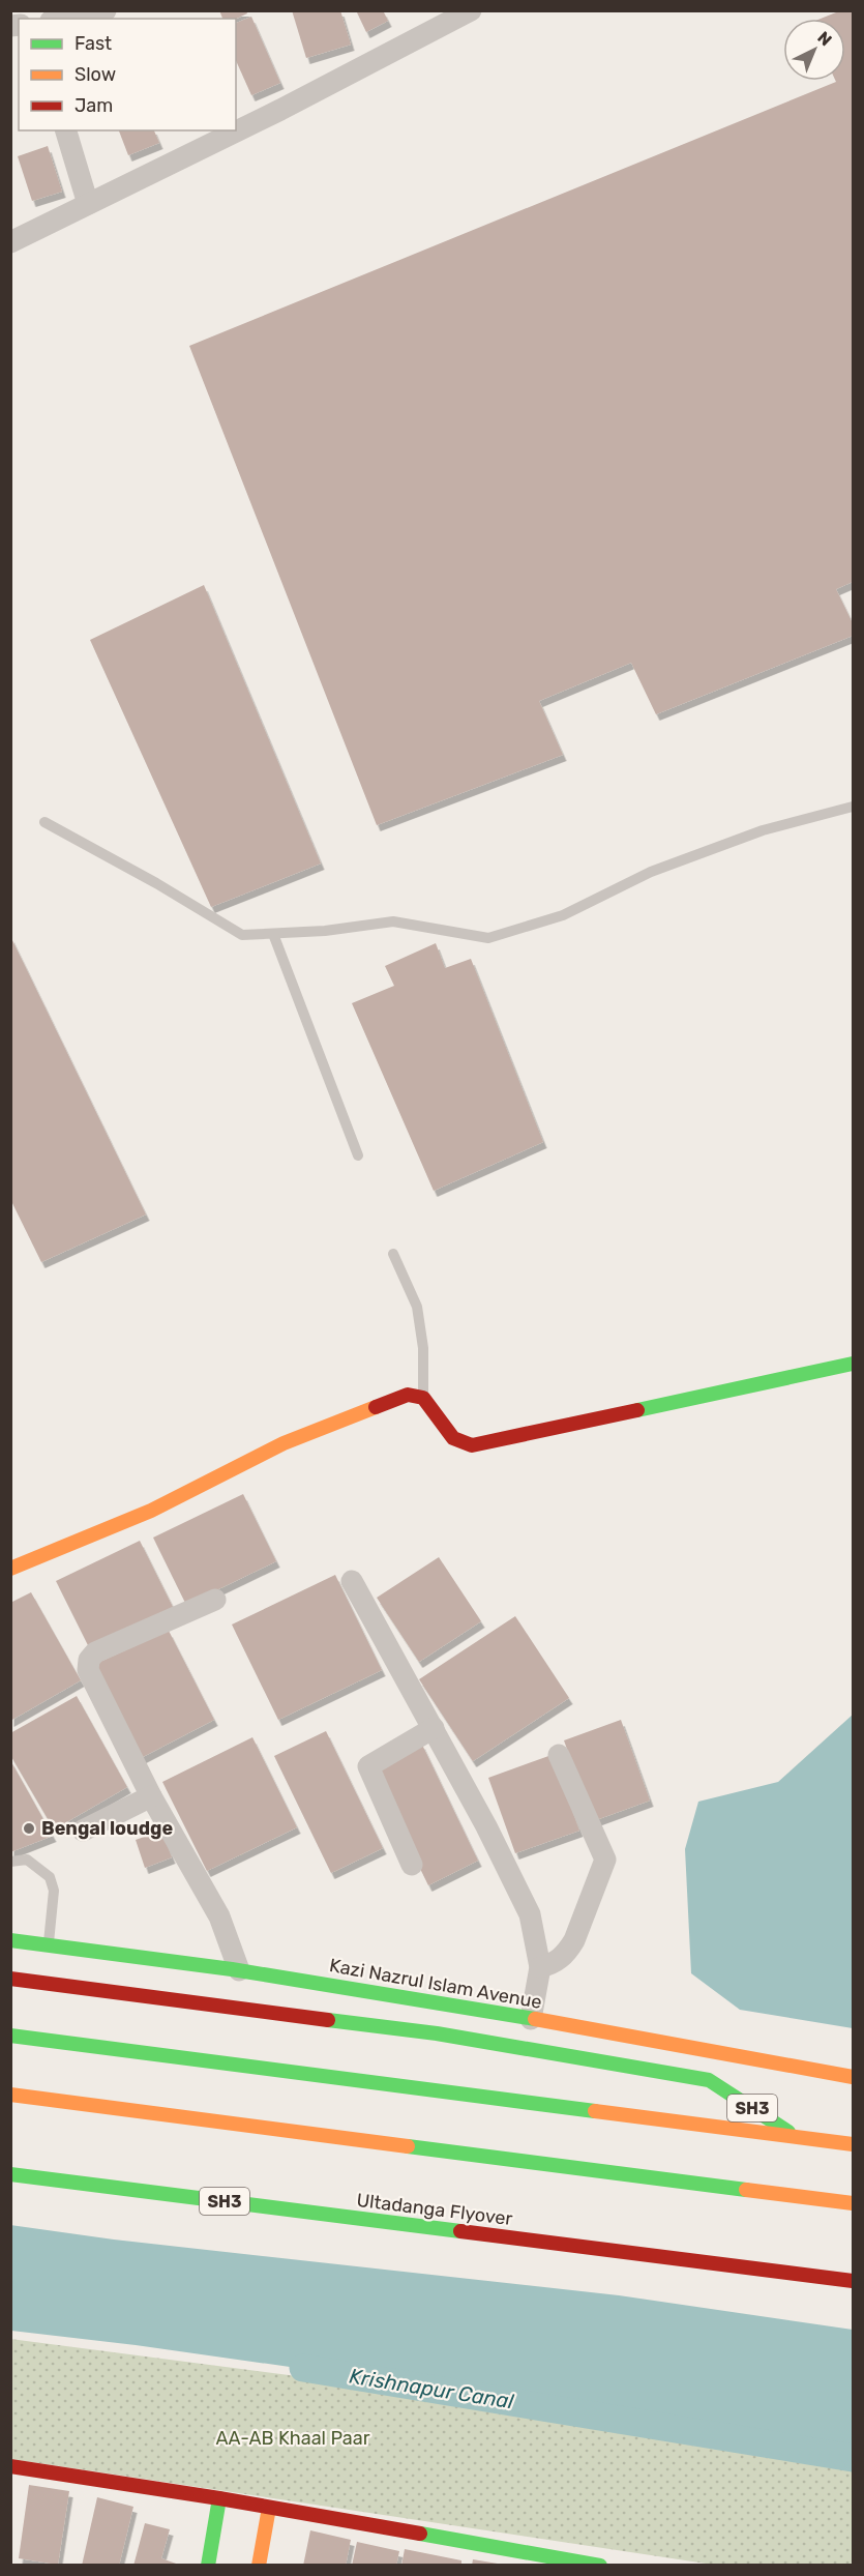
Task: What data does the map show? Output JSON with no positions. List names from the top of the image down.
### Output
{
  "streets": {
    "main road": ["Kazi Nazrul Islam Avenue", "SH3", "Ultadanga Flyover"]
  },
  "water": ["Krishnapur Canal"],
  "parks": ["AA-AB Khaal Paar"],
  "places": ["Bengal loudge"],
  "legend": ["Fast", "Slow", "Jam"],
  "north": "top right"
}
